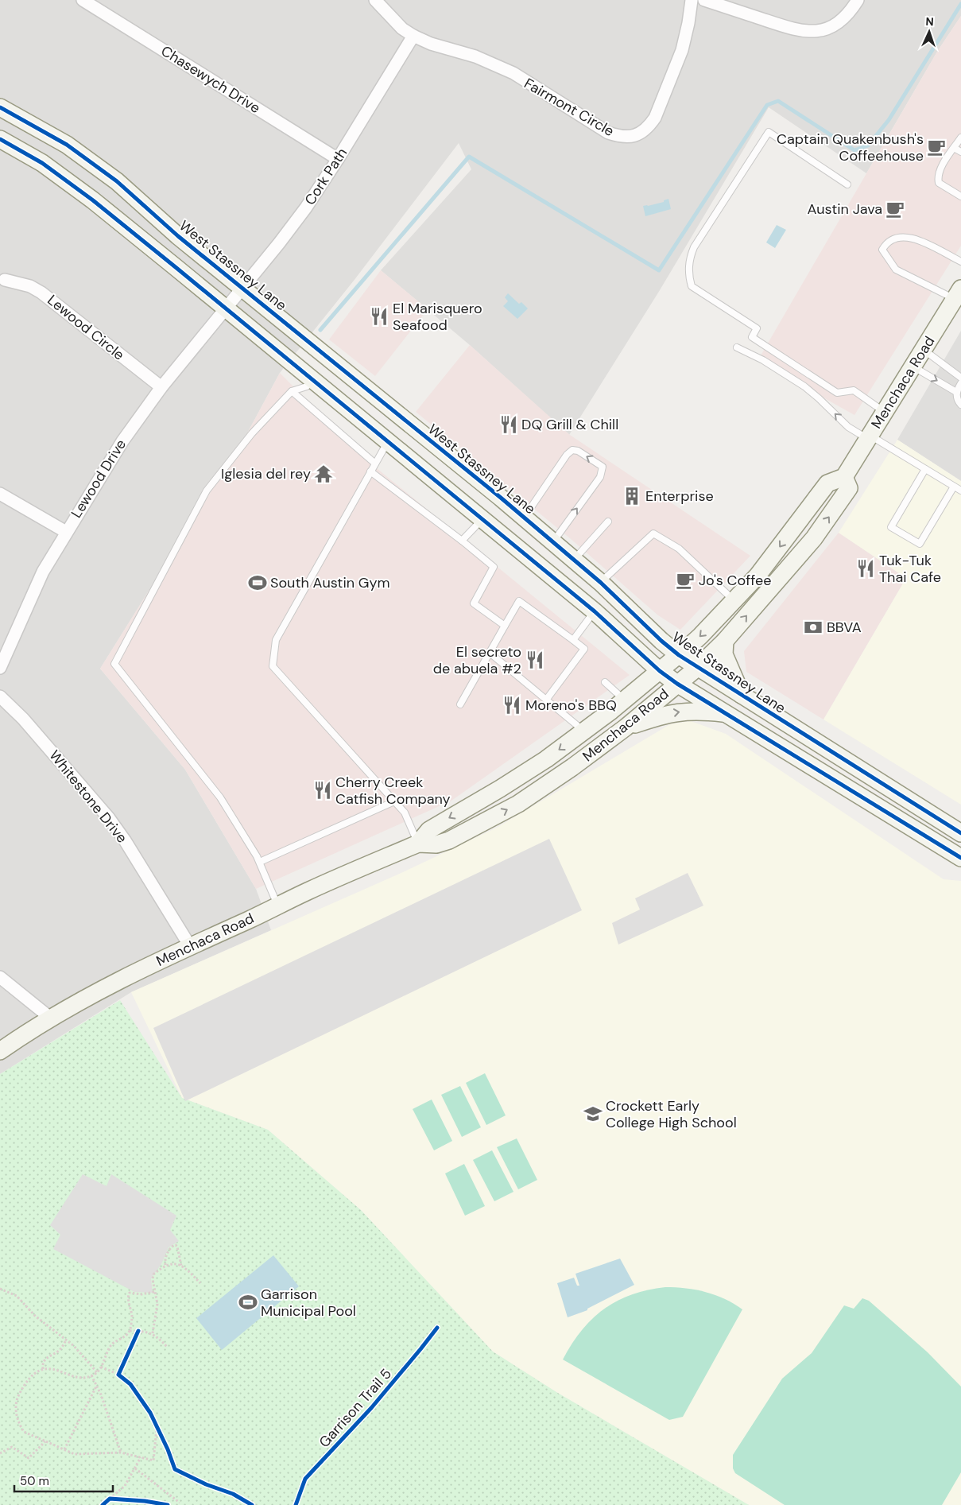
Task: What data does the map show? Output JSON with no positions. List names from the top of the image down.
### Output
{
  "streets": {
    "main road": ["West Stassney Lane", "Menchaca Road"],
    "street": [
      "Chasewych Drive",
      "Fairmont Circle",
      "Cork Path",
      "Lewood Circle",
      "Lewood Drive",
      "Whitestone Drive"
    ],
    "cycle path": ["Garrison Trail 5"]
  },
  "crossings": [
    ["Chasewych Drive", "Cork Path"],
    ["Fairmont Circle", "Cork Path"],
    ["Cork Path", "West Stassney Lane"],
    ["Cork Path", "Lewood Drive"],
    ["West Stassney Lane", "Menchaca Road"],
    ["Lewood Circle", "Lewood Drive"],
    ["Menchaca Road", "Whitestone Drive"]
  ],
  "places": {
    "cafe": ["Captain Quakenbush's Coffeehouse", "Austin Java", "Jo's Coffee"],
    "restaurant": [
      "El Marisquero Seafood",
      "DQ Grill & Chill",
      "Tuk-Tuk Thai Cafe",
      "El secreto de abuela #2",
      "Moreno's BBQ",
      "Cherry Creek Catfish Company"
    ],
    "temple": ["Iglesia del rey"],
    "building": ["Enterprise"],
    "sports": ["South Austin Gym", "Garrison Municipal Pool"],
    "bank": ["BBVA"],
    "school or university": ["Crockett Early College High School"]
  },
  "scale_bar": "50 m",
  "north": "top"
}
